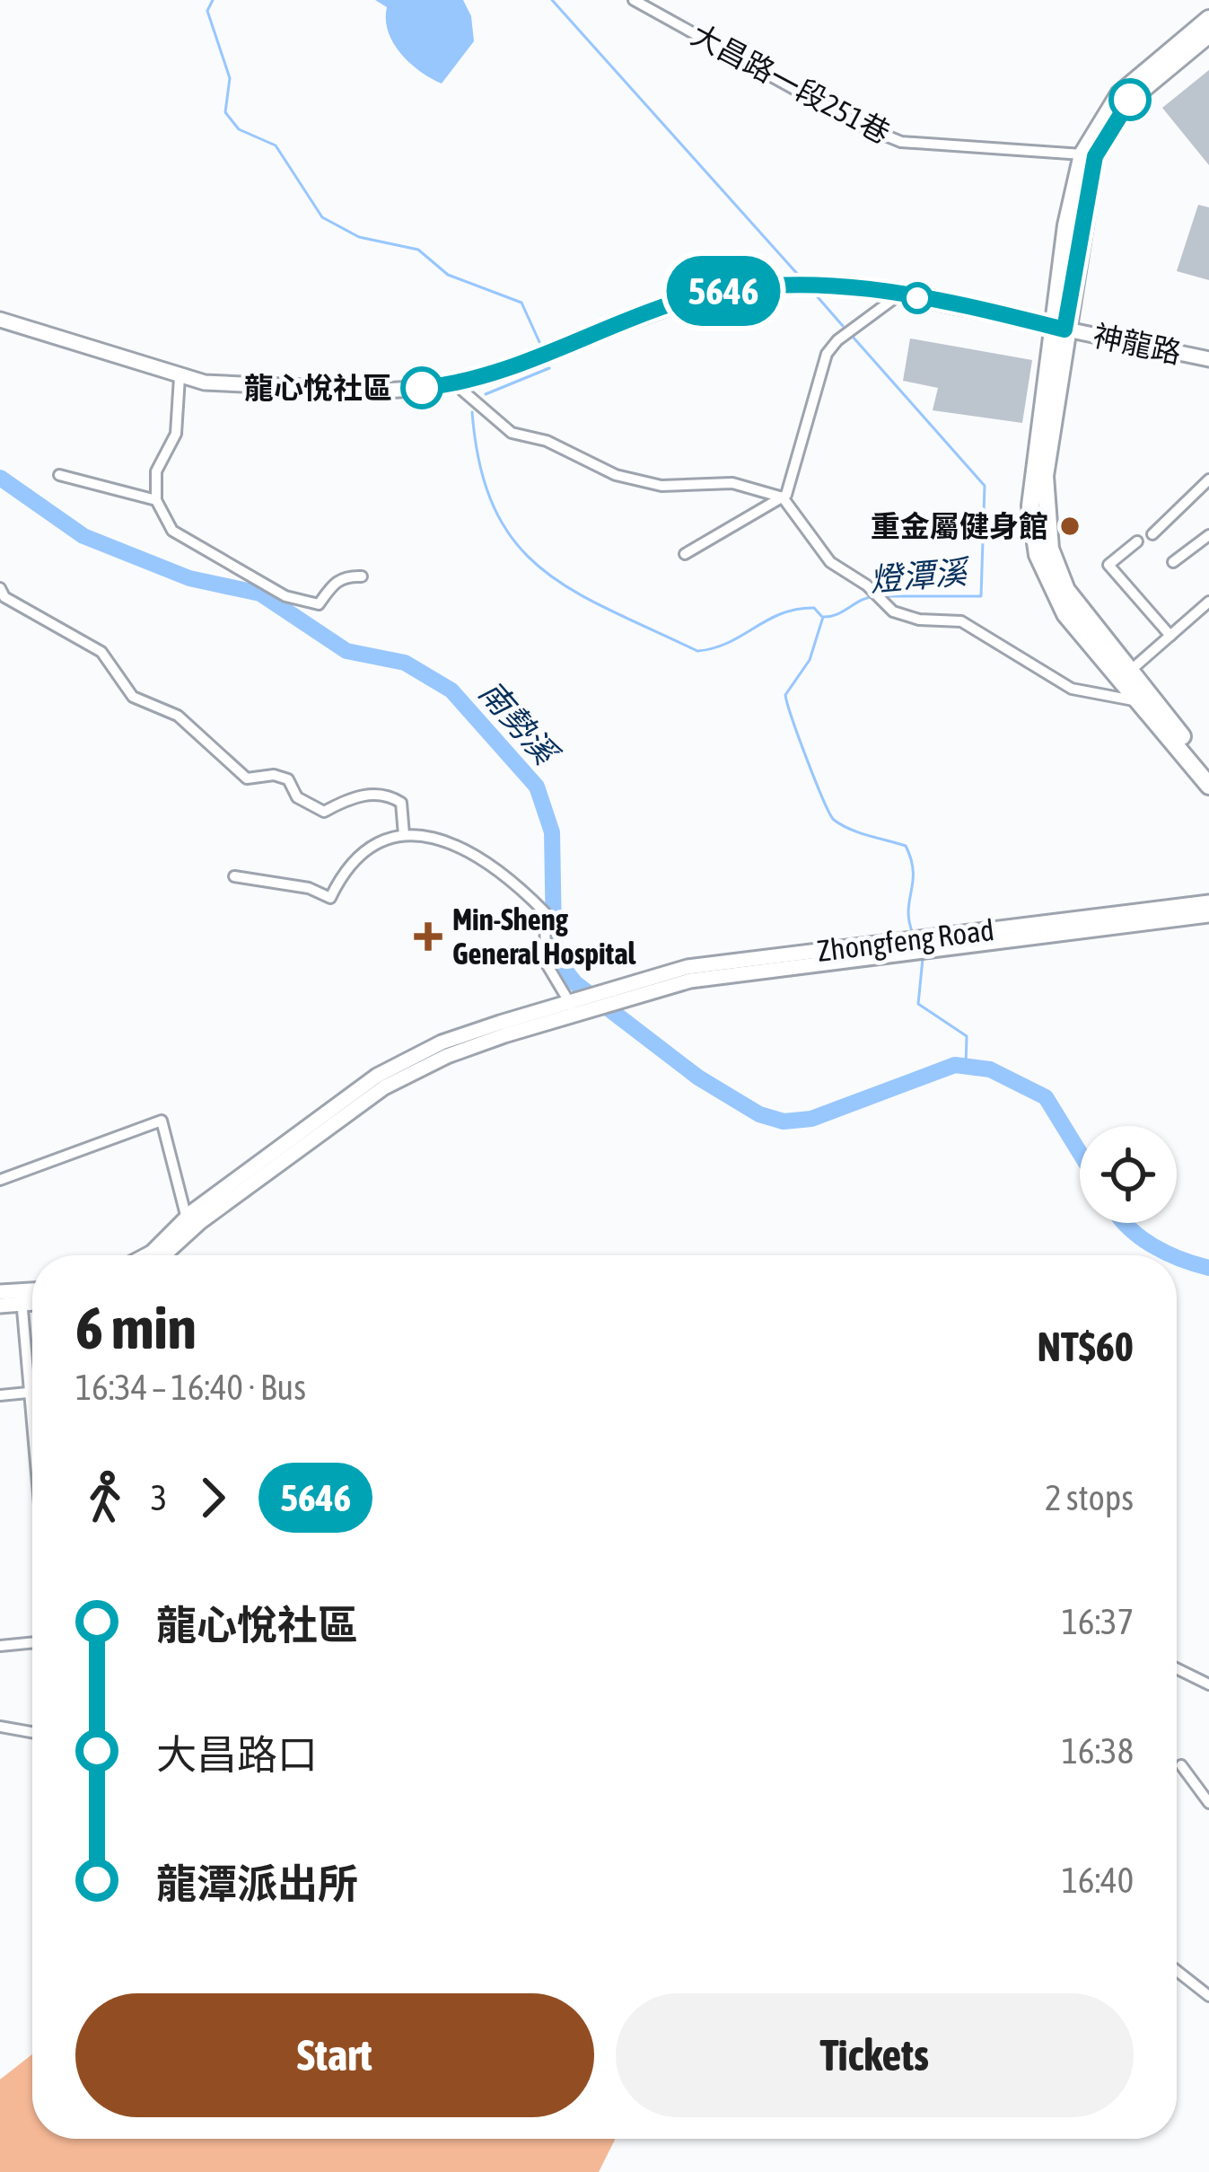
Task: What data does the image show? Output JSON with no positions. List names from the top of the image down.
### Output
{
  "streets": {
    "main road": ["神龍路", "Zhongfeng Road"],
    "street": ["大昌路一段251巷"]
  },
  "water": ["燈潭溪", "南勢溪"],
  "places": {
    "other": ["龍心悅社區", "重金屬健身館"],
    "health": ["Min-Sheng General Hospital"]
  },
  "lines": ["bus line 5646"],
  "page": {
    "on_map": "5646",
    "heading": ["6 min", "16:34 – 16:40 · Bus", "NT$60"],
    "legs": ["3", "5646", "2 stops"],
    "list": [
      {
        "name": "龍心悅社區",
        "value": "16:37"
      },
      {
        "name": "大昌路口",
        "value": "16:38"
      },
      {
        "name": "龍潭派出所",
        "value": "16:40"
      }
    ],
    "buttons": ["Start", "Tickets"]
  }
}
